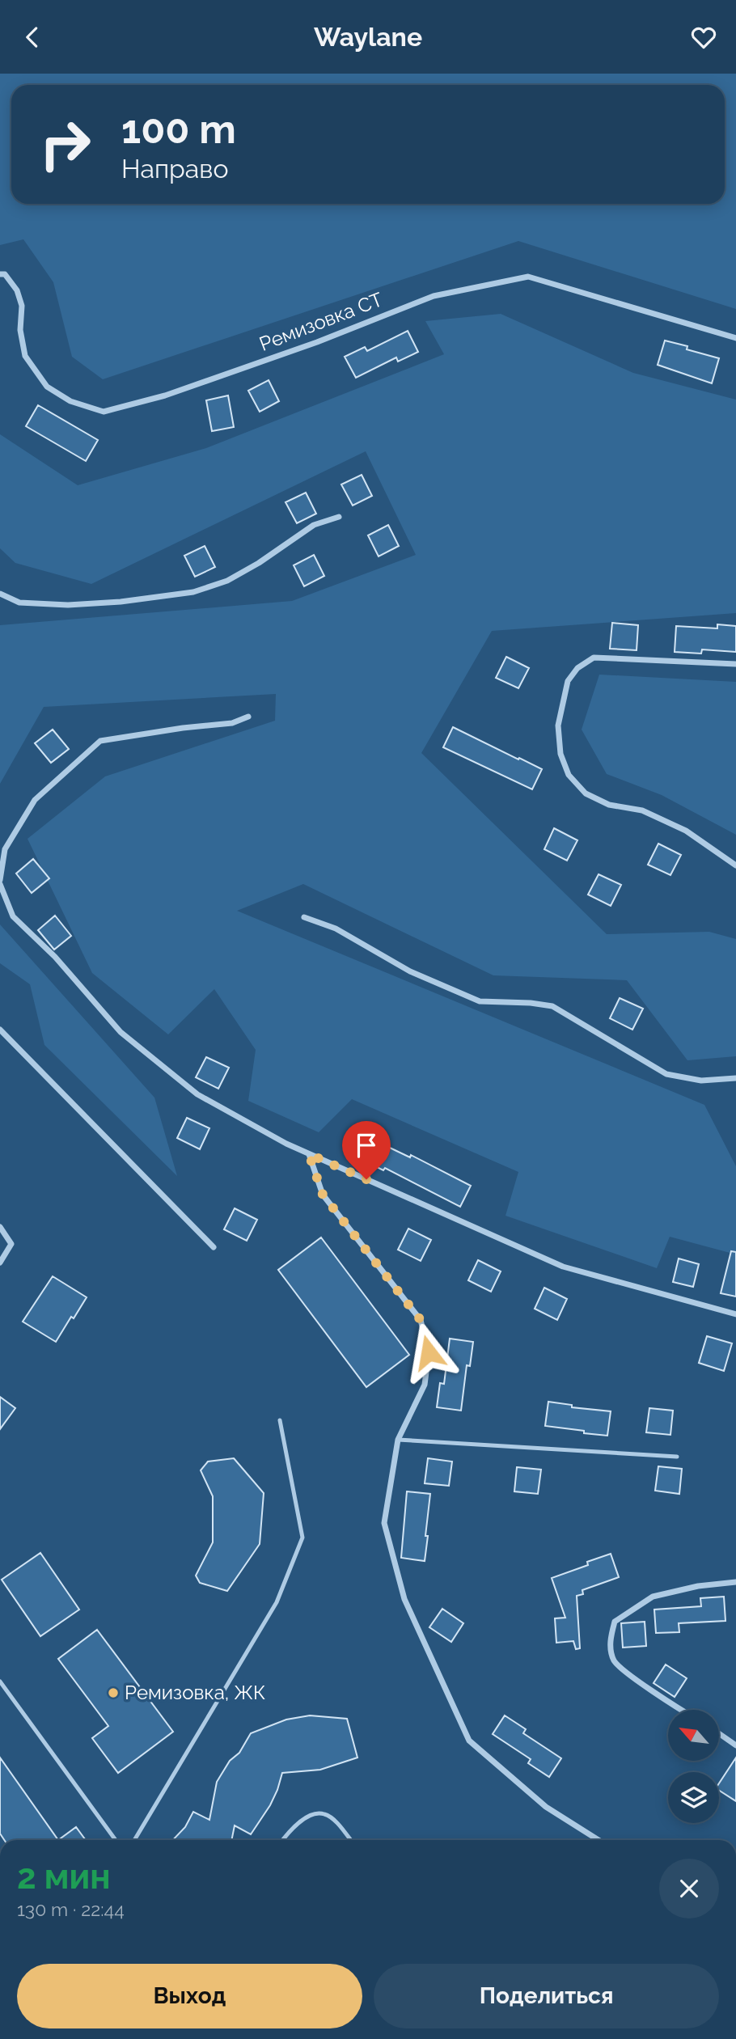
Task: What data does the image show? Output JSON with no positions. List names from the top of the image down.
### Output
{
  "streets": {
    "street": ["Ремизовка СТ"]
  },
  "places": ["Ремизовка, ЖК"],
  "north": "top left",
  "page": {
    "header": "Waylane",
    "turn": ["100 m", "Направо"],
    "heading": ["2 мин", "130 m · 22:44"],
    "buttons": ["Выход", "Поделиться"]
  }
}
